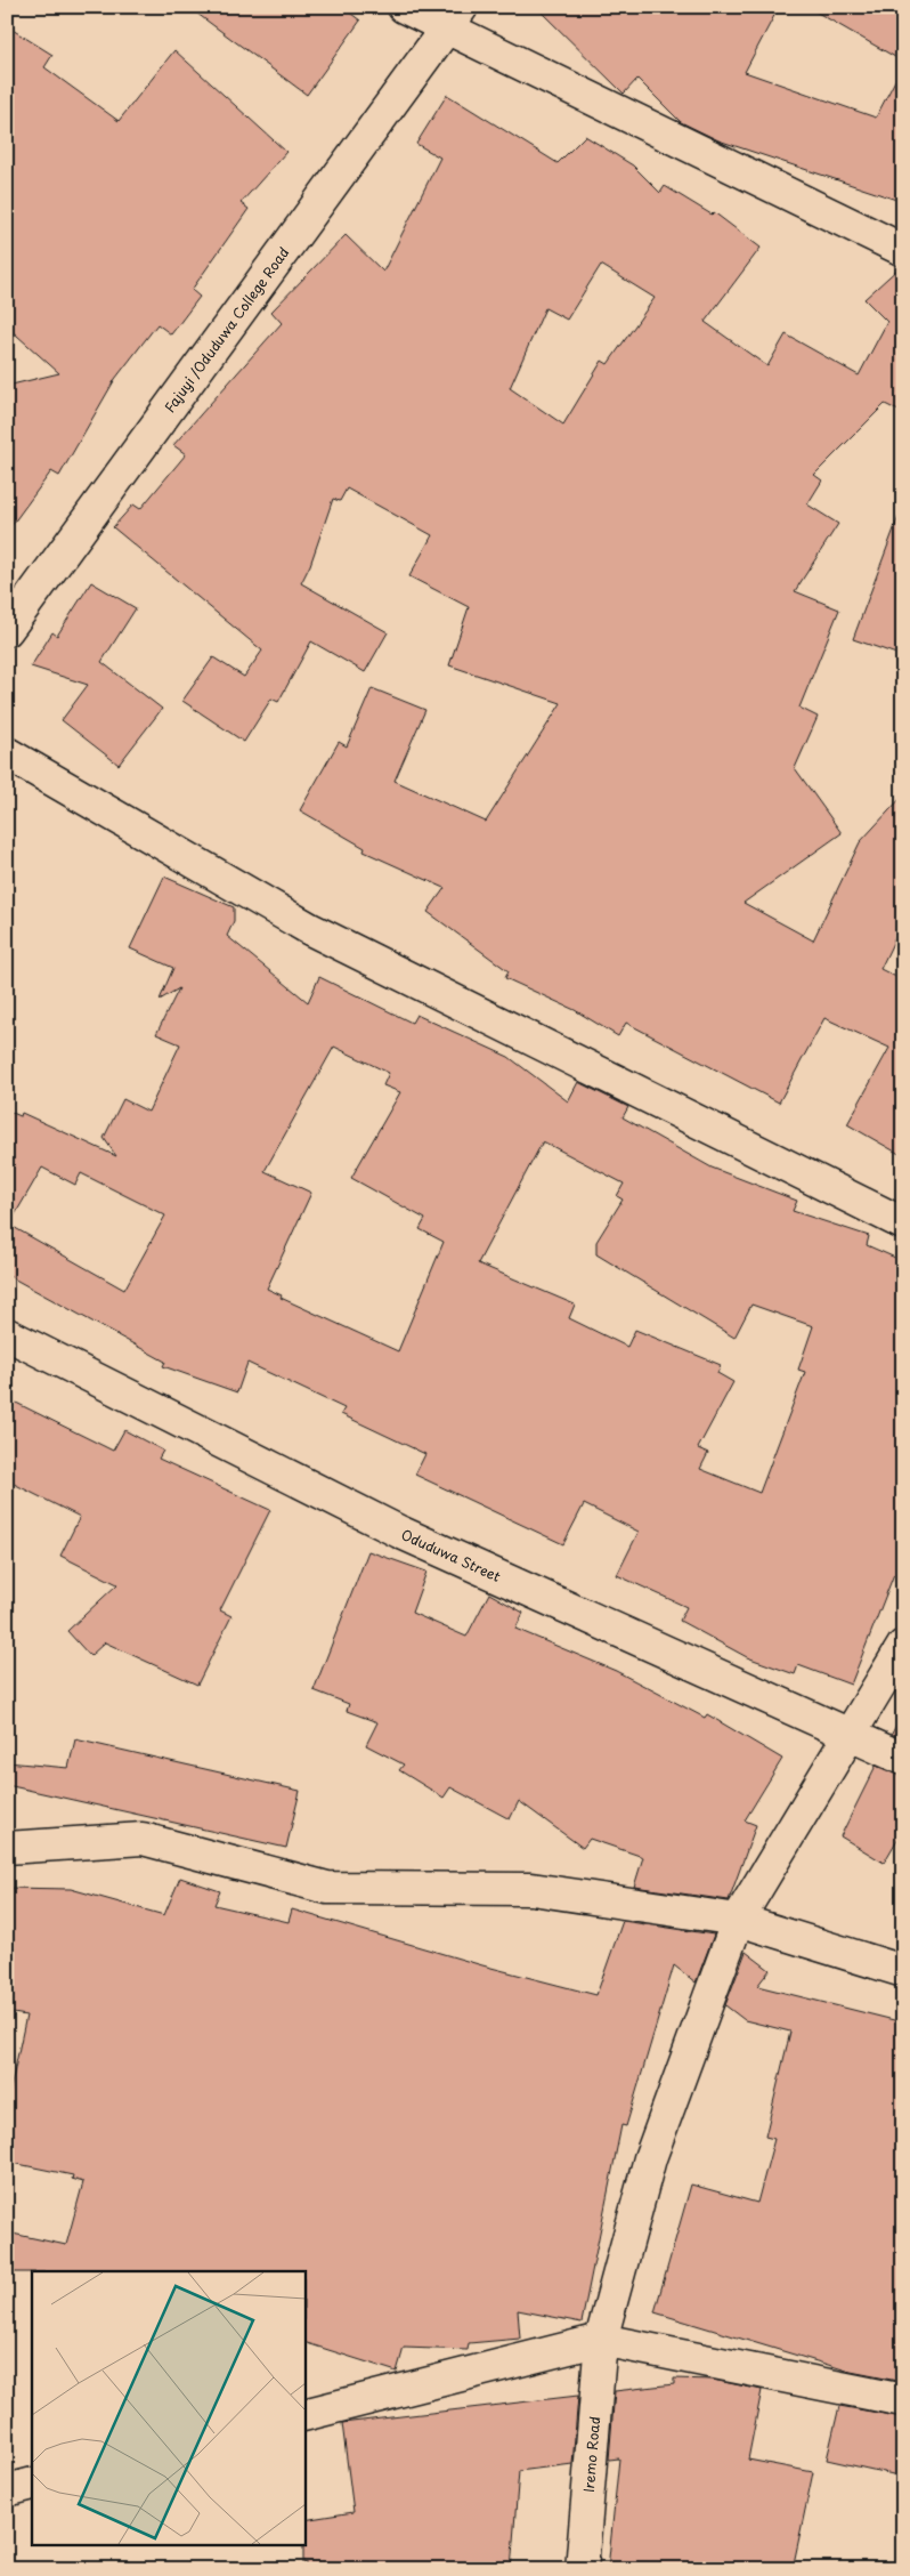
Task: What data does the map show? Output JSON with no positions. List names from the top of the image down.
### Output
{
  "streets": {
    "street": ["Fajuyi /Oduduwa College Road", "Oduduwa Street", "Iremo Road"]
  },
  "crossings": [
    ["Oduduwa Street", "Iremo Road"]
  ]
}
